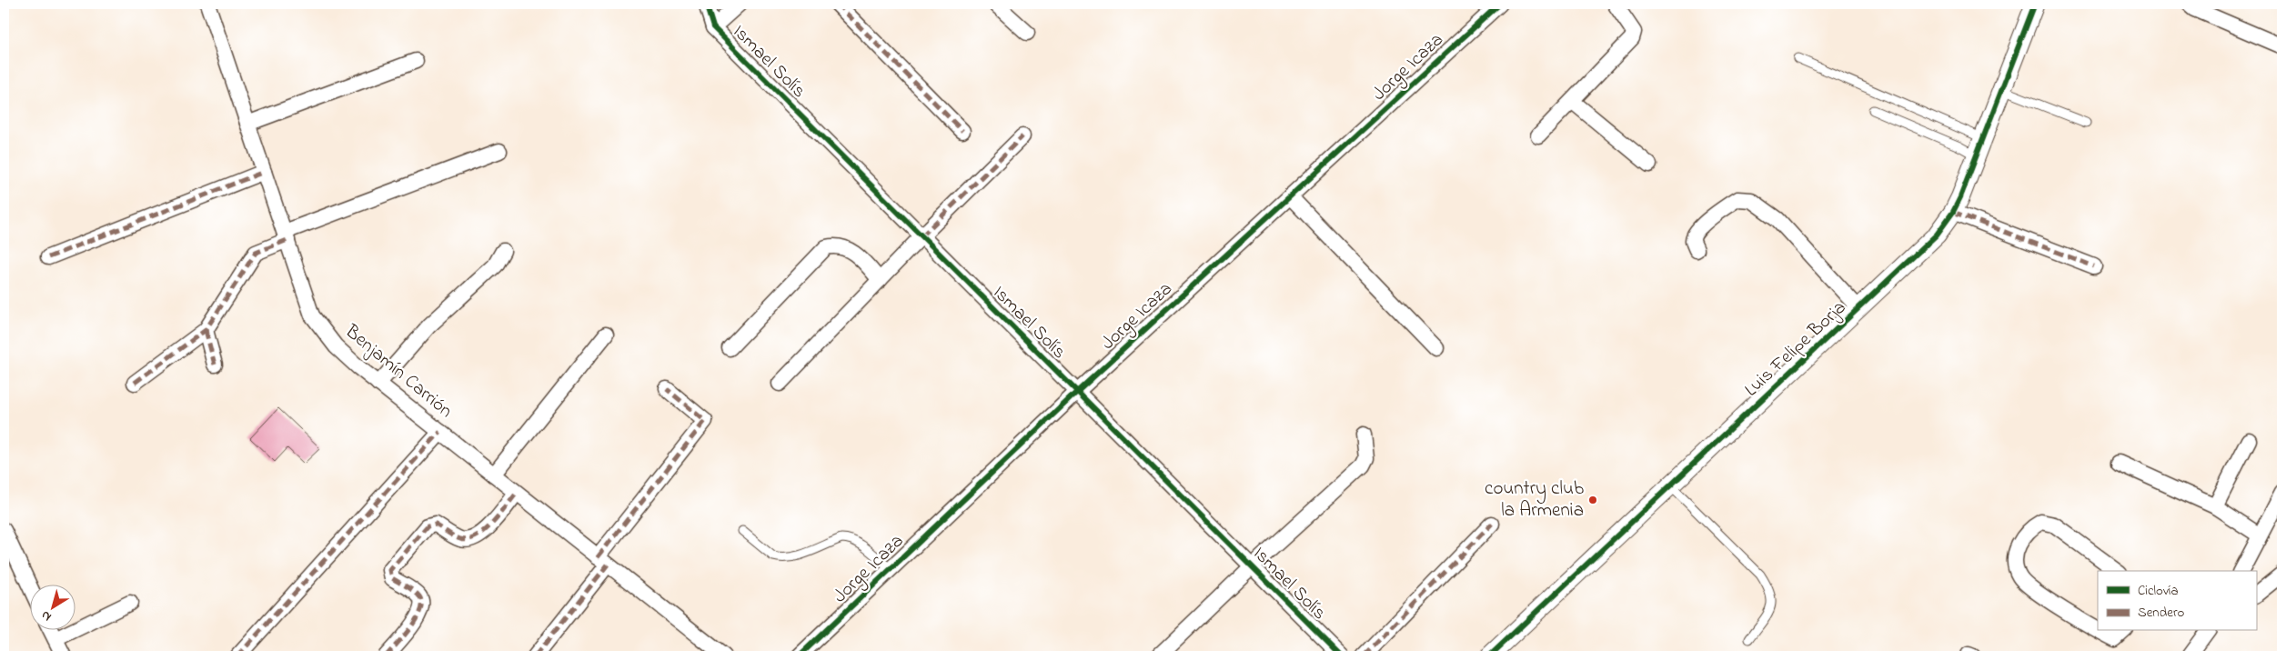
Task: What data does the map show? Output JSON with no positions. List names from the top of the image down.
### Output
{
  "streets": {
    "street": [
      "Ismael Solís",
      "Jorge Icaza",
      "Luis Felipe Borja",
      "Benjamín Carrión"
    ]
  },
  "crossings": [
    ["Ismael Solís", "Jorge Icaza"]
  ],
  "places": ["country club la Armenia"],
  "legend": ["Ciclovía", "Sendero"],
  "north": "bottom left"
}
